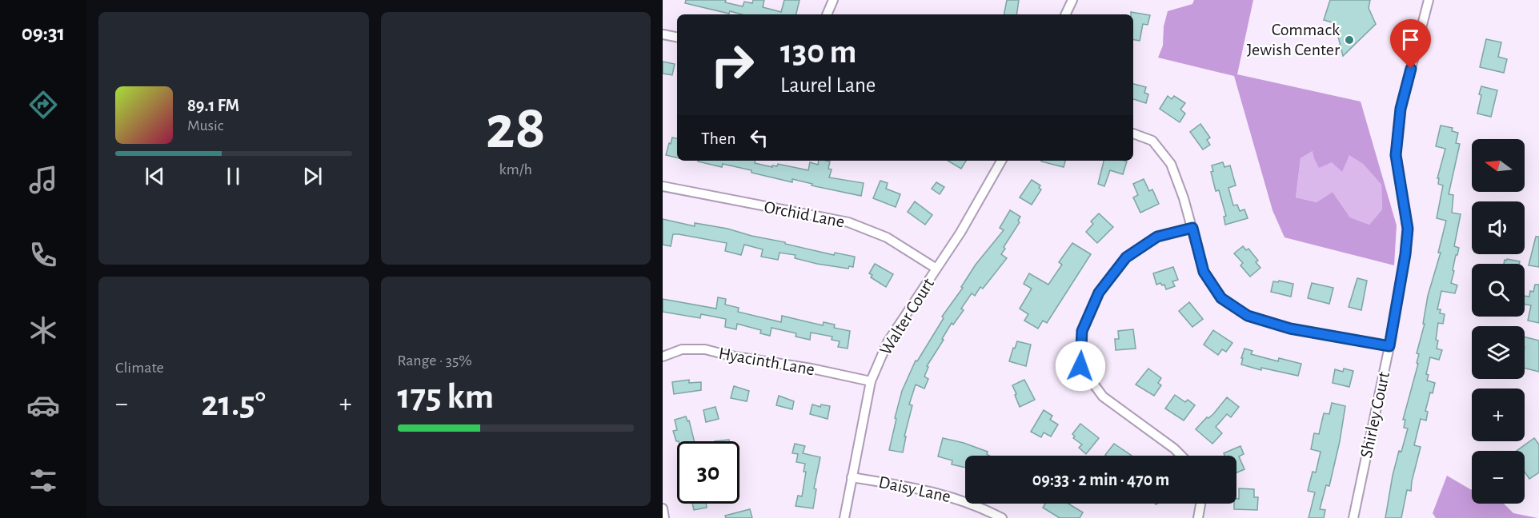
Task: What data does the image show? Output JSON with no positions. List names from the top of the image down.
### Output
{
  "streets": {
    "street": [
      "Orchid Lane",
      "Walter Court",
      "Hyacinth Lane",
      "Shirley Court",
      "Daisy Lane"
    ]
  },
  "crossings": [
    ["Orchid Lane", "Walter Court"],
    ["Walter Court", "Hyacinth Lane"],
    ["Walter Court", "Daisy Lane"]
  ],
  "places": ["Commack Jewish Center"],
  "north": "left",
  "page": {
    "tabs": "09:31",
    "tile": [
      ["28", "km/h"],
      "Climate",
      ["Range · 35%", "175 km"]
    ],
    "turn": ["130 m", "Laurel Lane"],
    "song": ["89.1 FM", "Music"],
    "then": "Then",
    "map_buttons": ["+", "−"],
    "heat": ["−", "21.5°", "+"],
    "limit": "30",
    "trip": "09:33 · 2 min · 470 m"
  }
}
